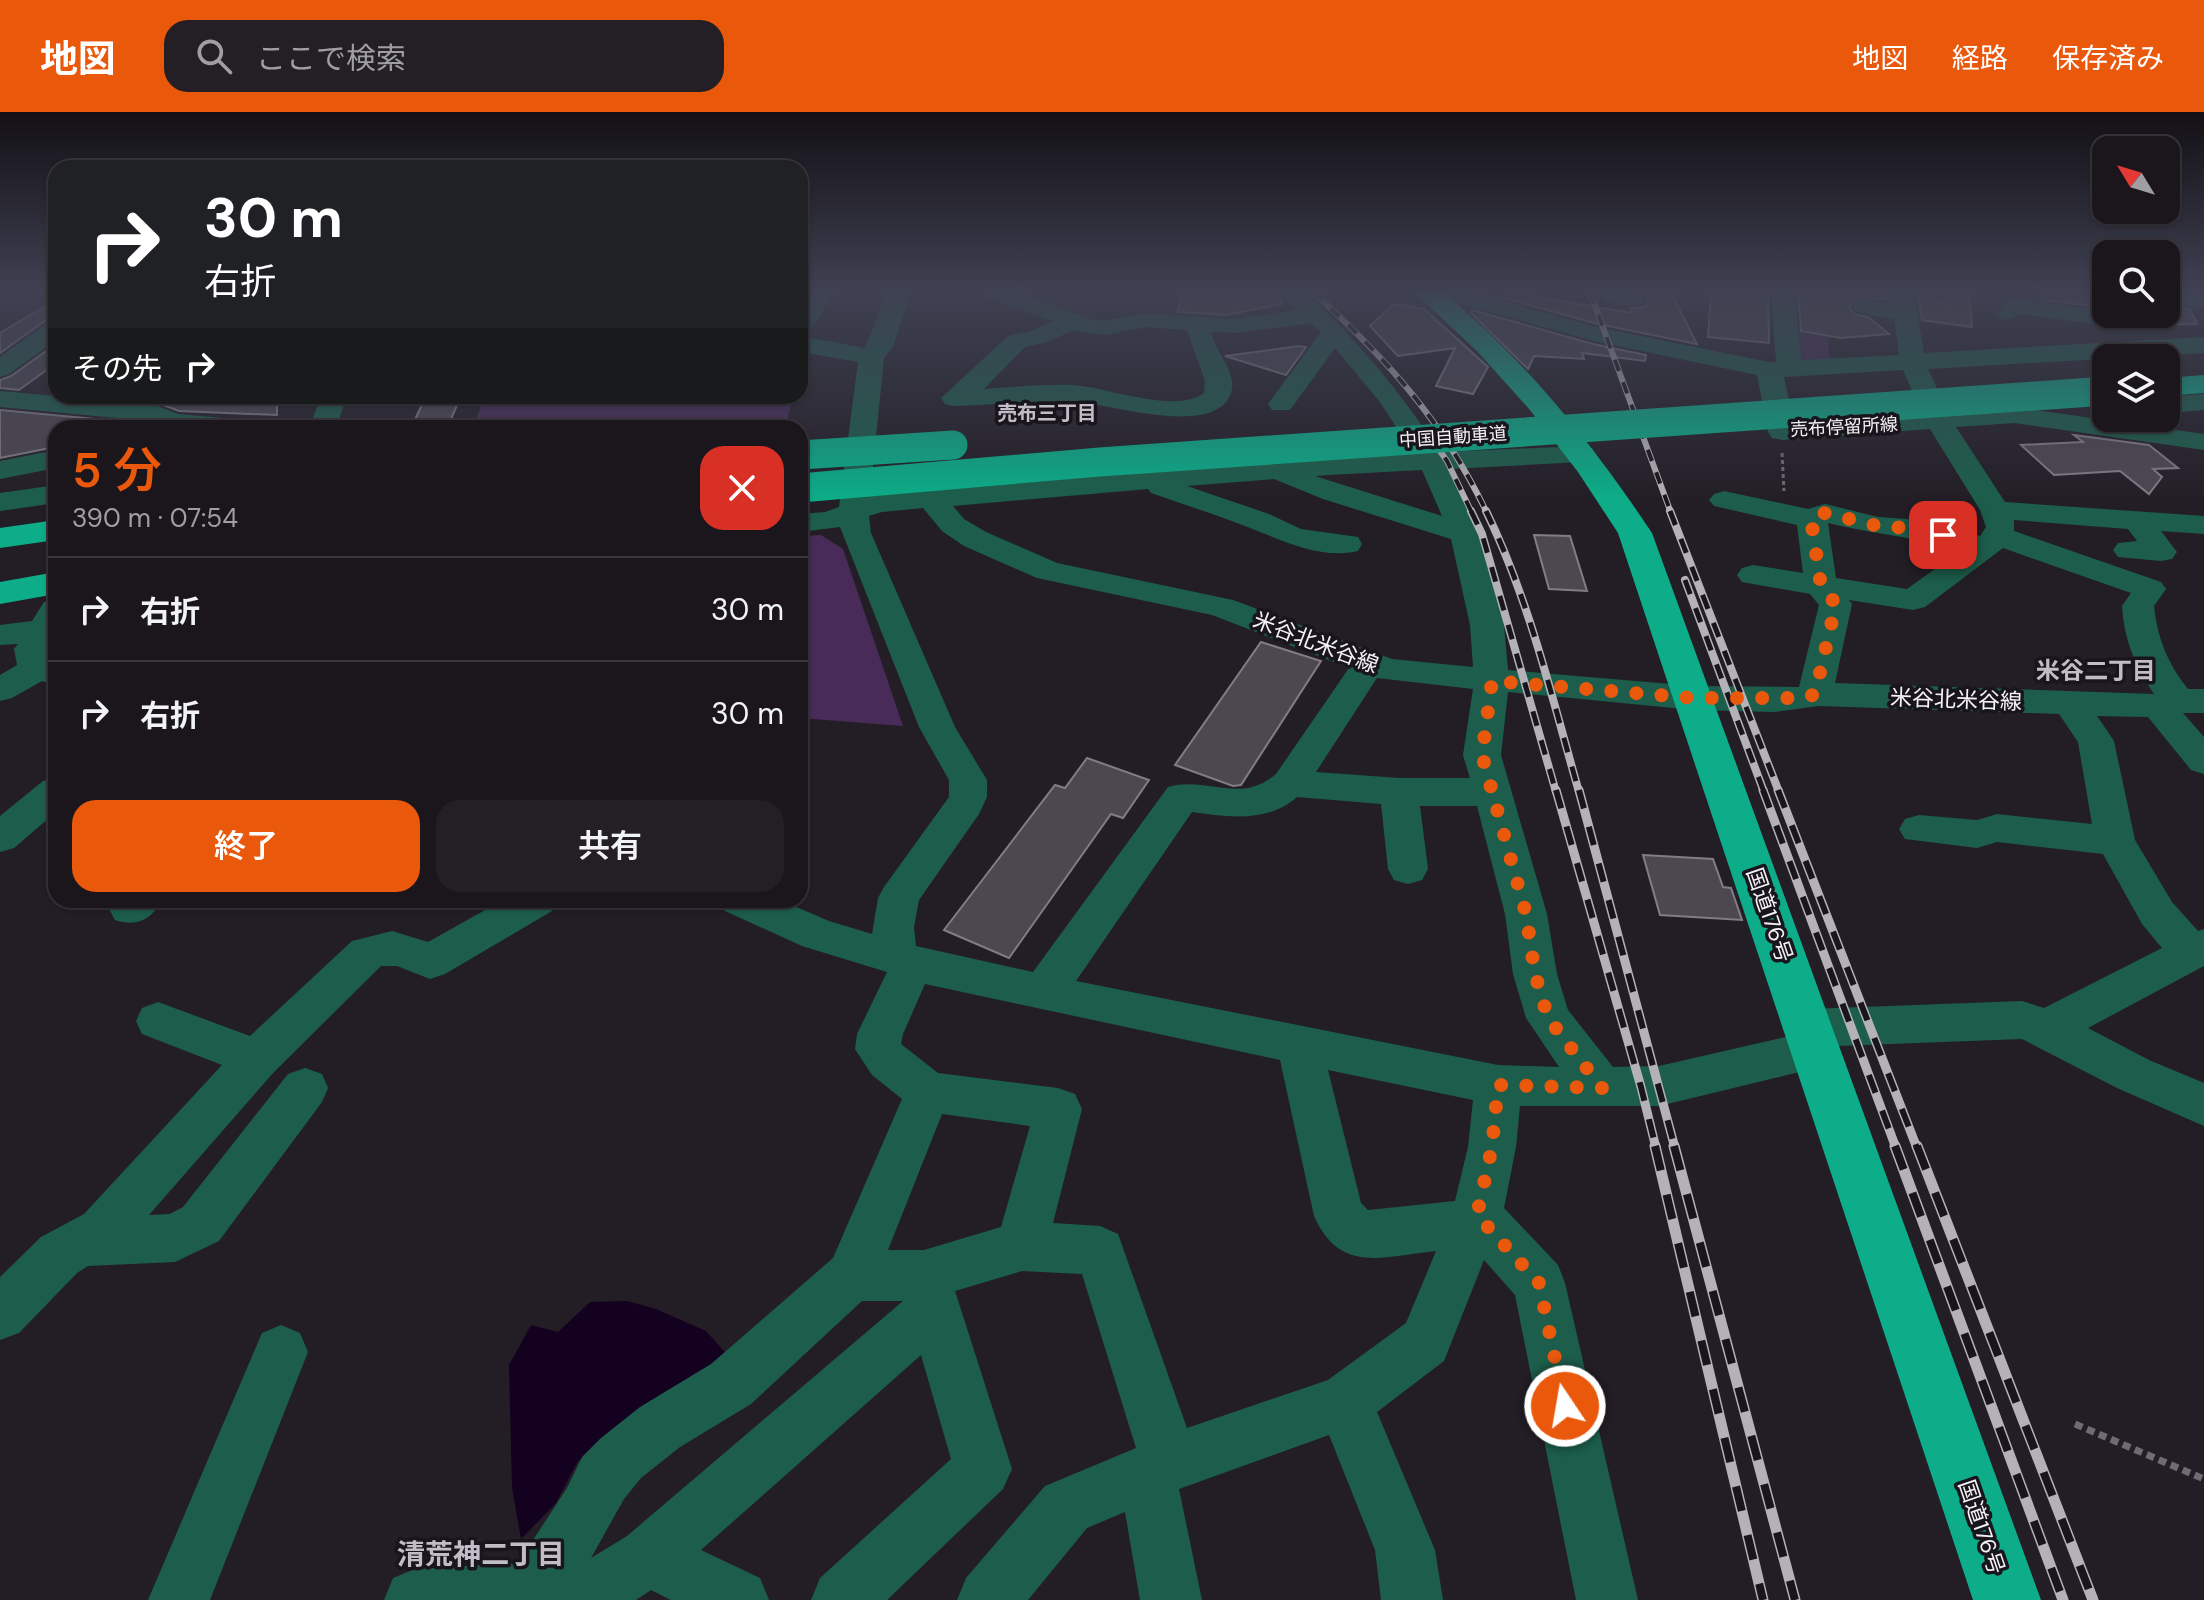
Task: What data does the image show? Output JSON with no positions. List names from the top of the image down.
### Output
{
  "streets": {
    "highway": ["中国自動車道", "国道176号"],
    "street": ["売布停留所線", "米谷北米谷線"]
  },
  "crossings": [
    ["米谷北米谷線", "国道176号"]
  ],
  "districts": ["売布三丁目", "米谷二丁目", "清荒神二丁目"],
  "north": "top left",
  "page": {
    "header": "地図",
    "search": "ここで検索",
    "nav": ["地図", "経路", "保存済み"],
    "turn": ["30 m", "右折"],
    "then": "その先",
    "heading": ["5 分", "390 m · 07:54"],
    "list": [
      {
        "name": "右折",
        "value": "30 m"
      },
      {
        "name": "右折",
        "value": "30 m"
      }
    ],
    "buttons": ["終了", "共有"]
  }
}
